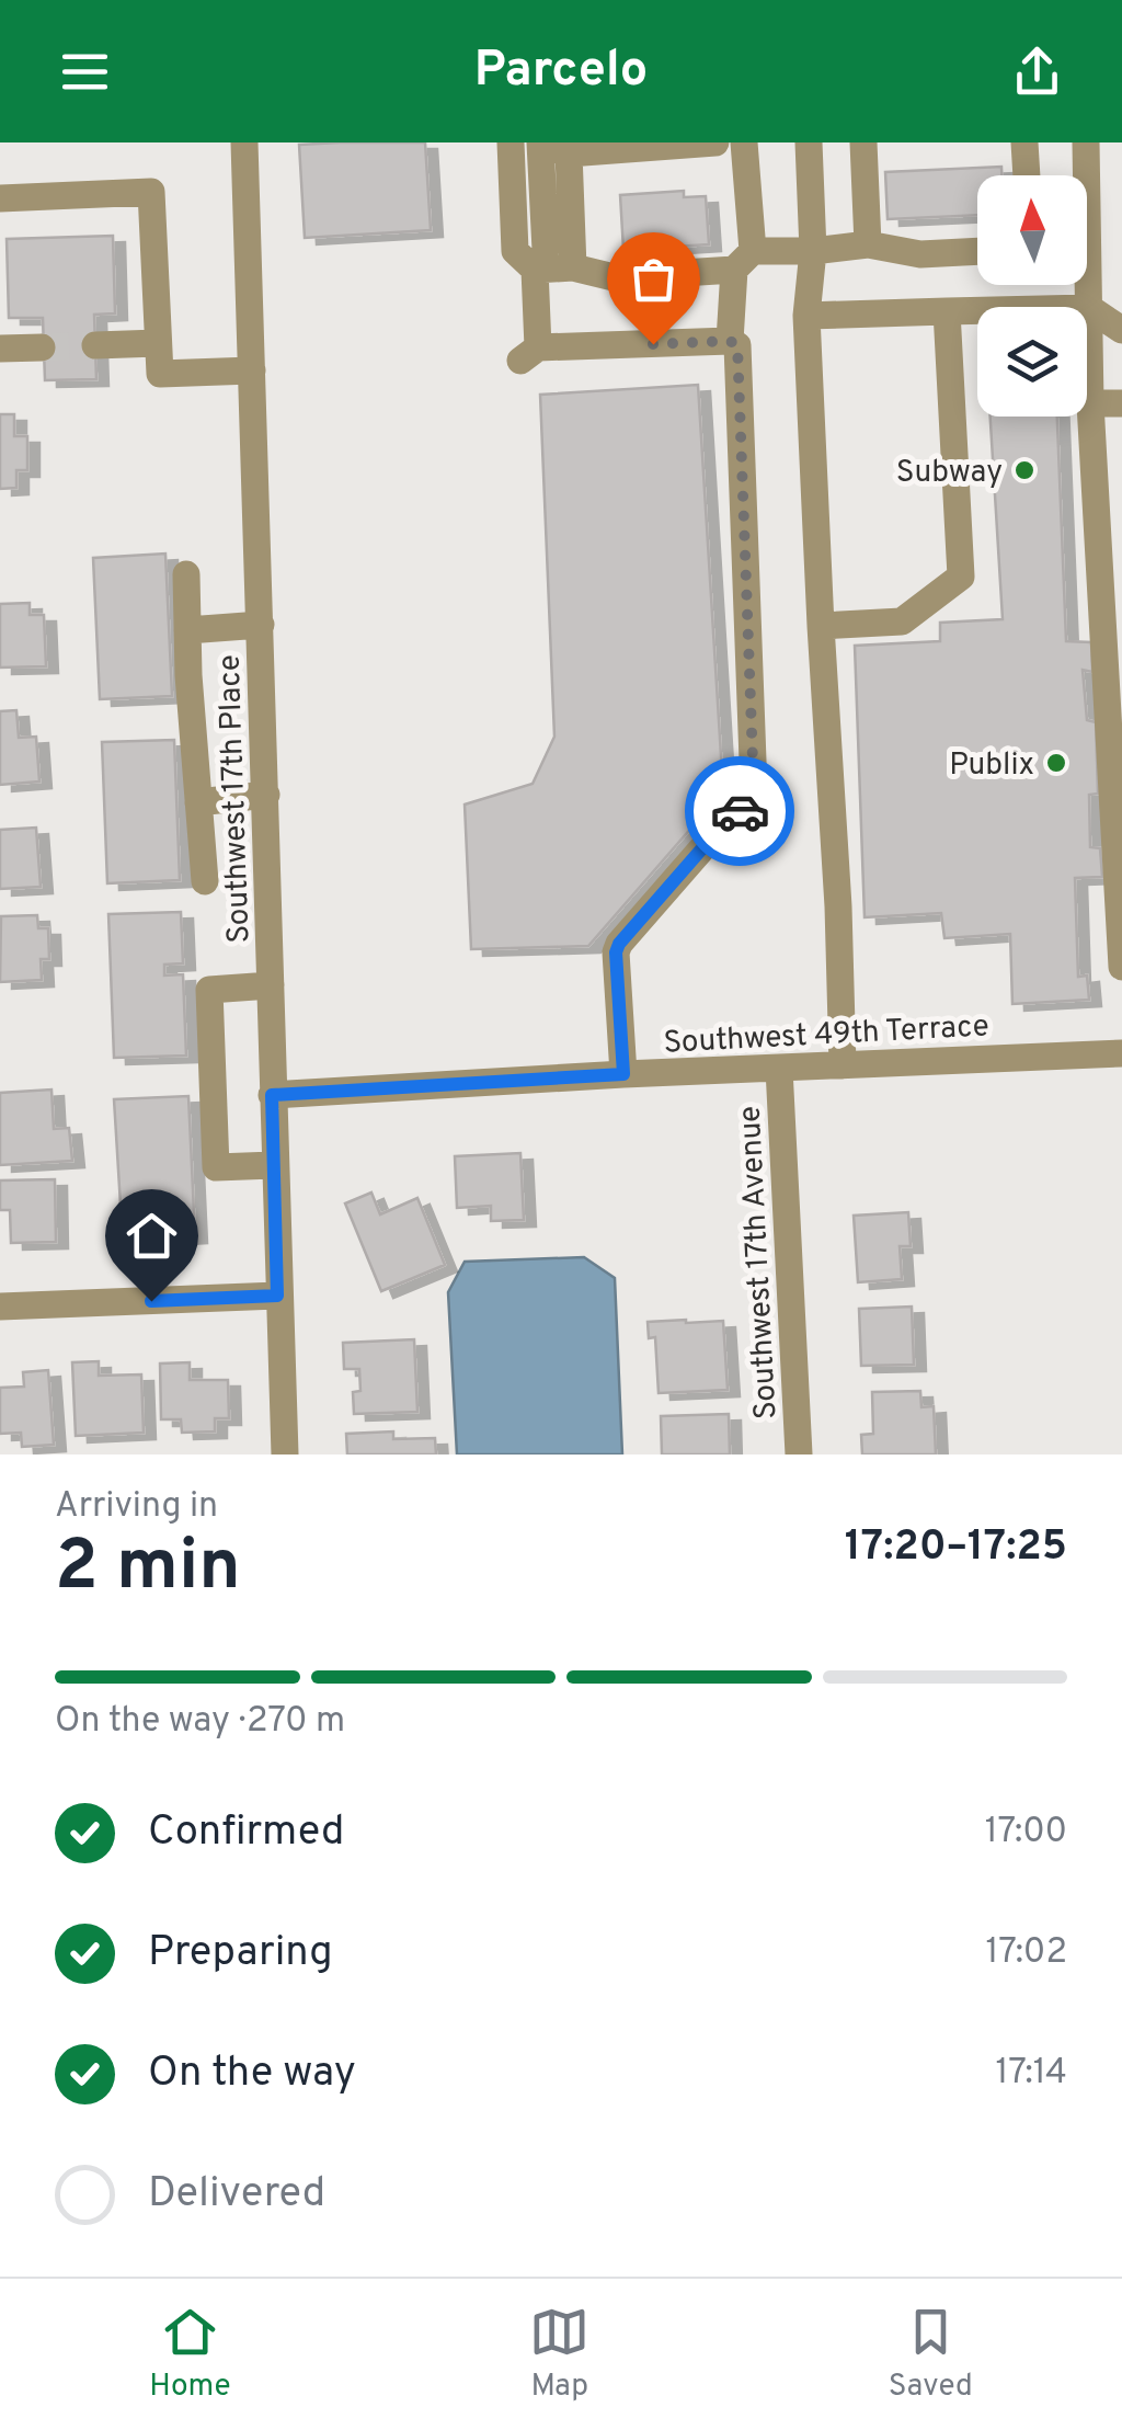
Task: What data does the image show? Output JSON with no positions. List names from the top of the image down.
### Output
{
  "streets": {
    "street": ["Southwest 17th Place", "Southwest 49th Terrace", "Southwest 17th Avenue"]
  },
  "crossings": [
    ["Southwest 17th Place", "Southwest 49th Terrace"],
    ["Southwest 49th Terrace", "Southwest 17th Avenue"]
  ],
  "places": ["Subway", "Publix"],
  "north": "top",
  "page": {
    "header": "Parcelo",
    "heading": ["2 min", "Arriving in", "17:20–17:25"],
    "bar": "On the way · 270 m",
    "list": [
      ["Confirmed", "17:00"],
      ["Preparing", "17:02"],
      ["On the way", "17:14"],
      "Delivered"
    ],
    "tabs": ["Home", "Map", "Saved"]
  }
}
